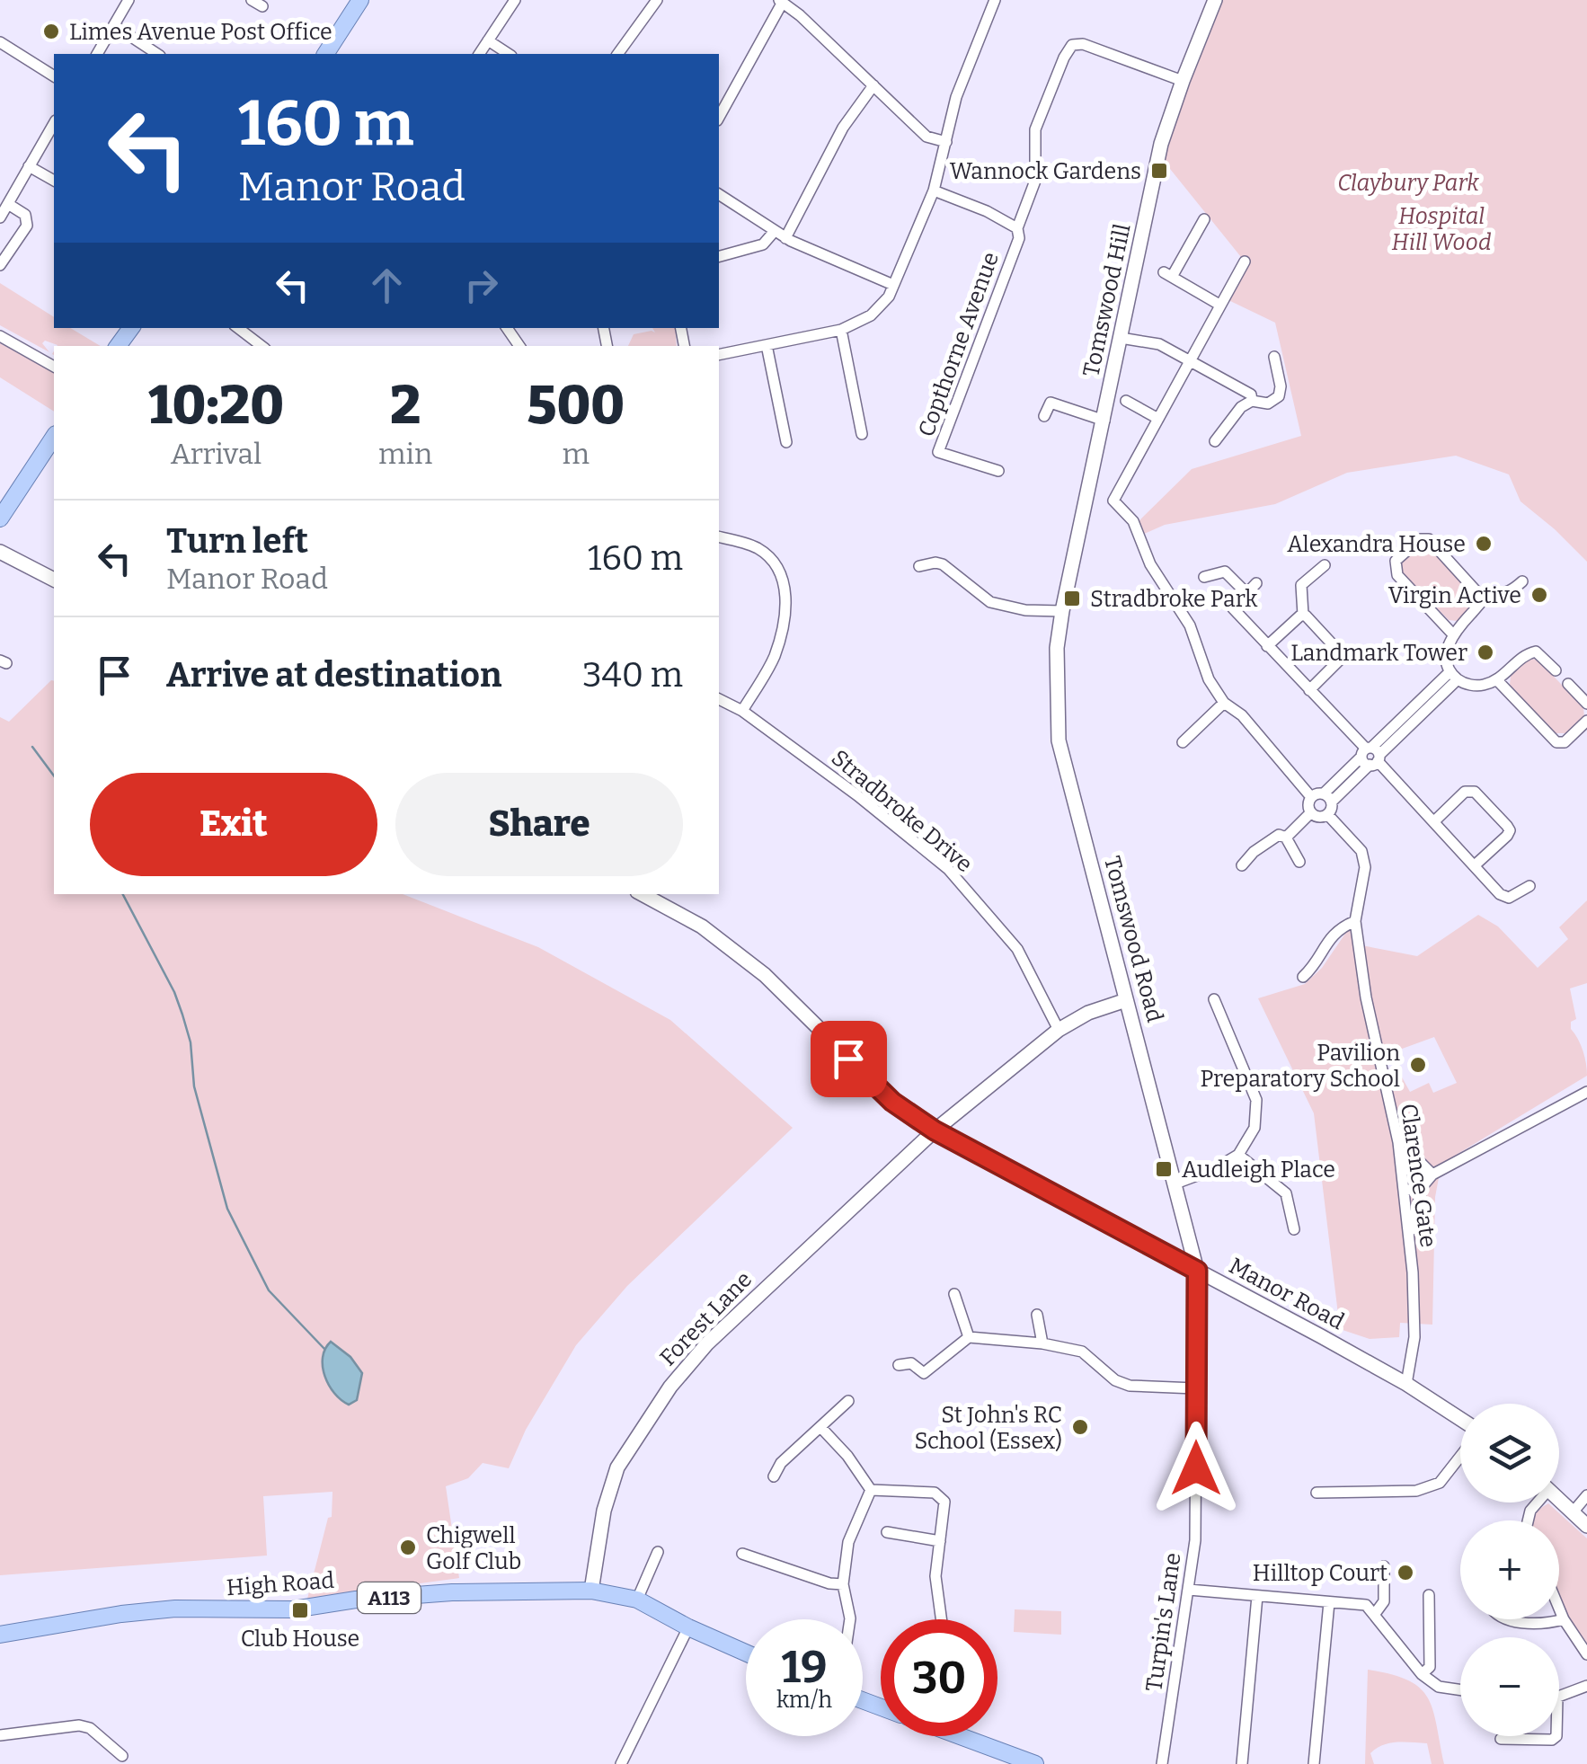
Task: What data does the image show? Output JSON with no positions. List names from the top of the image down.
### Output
{
  "streets": {
    "main road": ["High Road", "A113"],
    "street": [
      "Tomswood Hill",
      "Copthorne Avenue",
      "Stradbroke Drive",
      "Tomswood Road",
      "Clarence Gate",
      "Manor Road",
      "Forest Lane",
      "Turpin's Lane"
    ]
  },
  "crossings": [
    ["Tomswood Hill", "Tomswood Road"],
    ["Stradbroke Drive", "Forest Lane"],
    ["Tomswood Road", "Manor Road"],
    ["Tomswood Road", "Forest Lane"],
    ["Tomswood Road", "Turpin's Lane"],
    ["Clarence Gate", "Manor Road"],
    ["Manor Road", "Forest Lane"],
    ["Manor Road", "Turpin's Lane"],
    ["Forest Lane", "High Road"]
  ],
  "parks": ["Claybury Park", "Hospital Hill Wood"],
  "places": {
    "other": [
      "Limes Avenue Post Office",
      "Alexandra House",
      "Virgin Active",
      "Landmark Tower",
      "Pavilion Preparatory School",
      "St John's RC School (Essex)",
      "Chigwell Golf Club",
      "Hilltop Court"
    ],
    "transit": [
      "Wannock Gardens",
      "Stradbroke Park",
      "Audleigh Place",
      "Club House"
    ]
  },
  "page": {
    "turn": ["160 m", "Manor Road"],
    "eta": [
      "10:20",
      "Arrival",
      "2",
      "min",
      "500",
      "m"
    ],
    "list": [
      {
        "name": "Turn left",
        "note": "Manor Road",
        "value": "160 m"
      },
      {
        "name": "Arrive at destination",
        "value": "340 m"
      }
    ],
    "buttons": ["Exit", "Share"],
    "map_buttons": ["+", "−"],
    "speed": "19 km/h",
    "limit": "30"
  }
}
